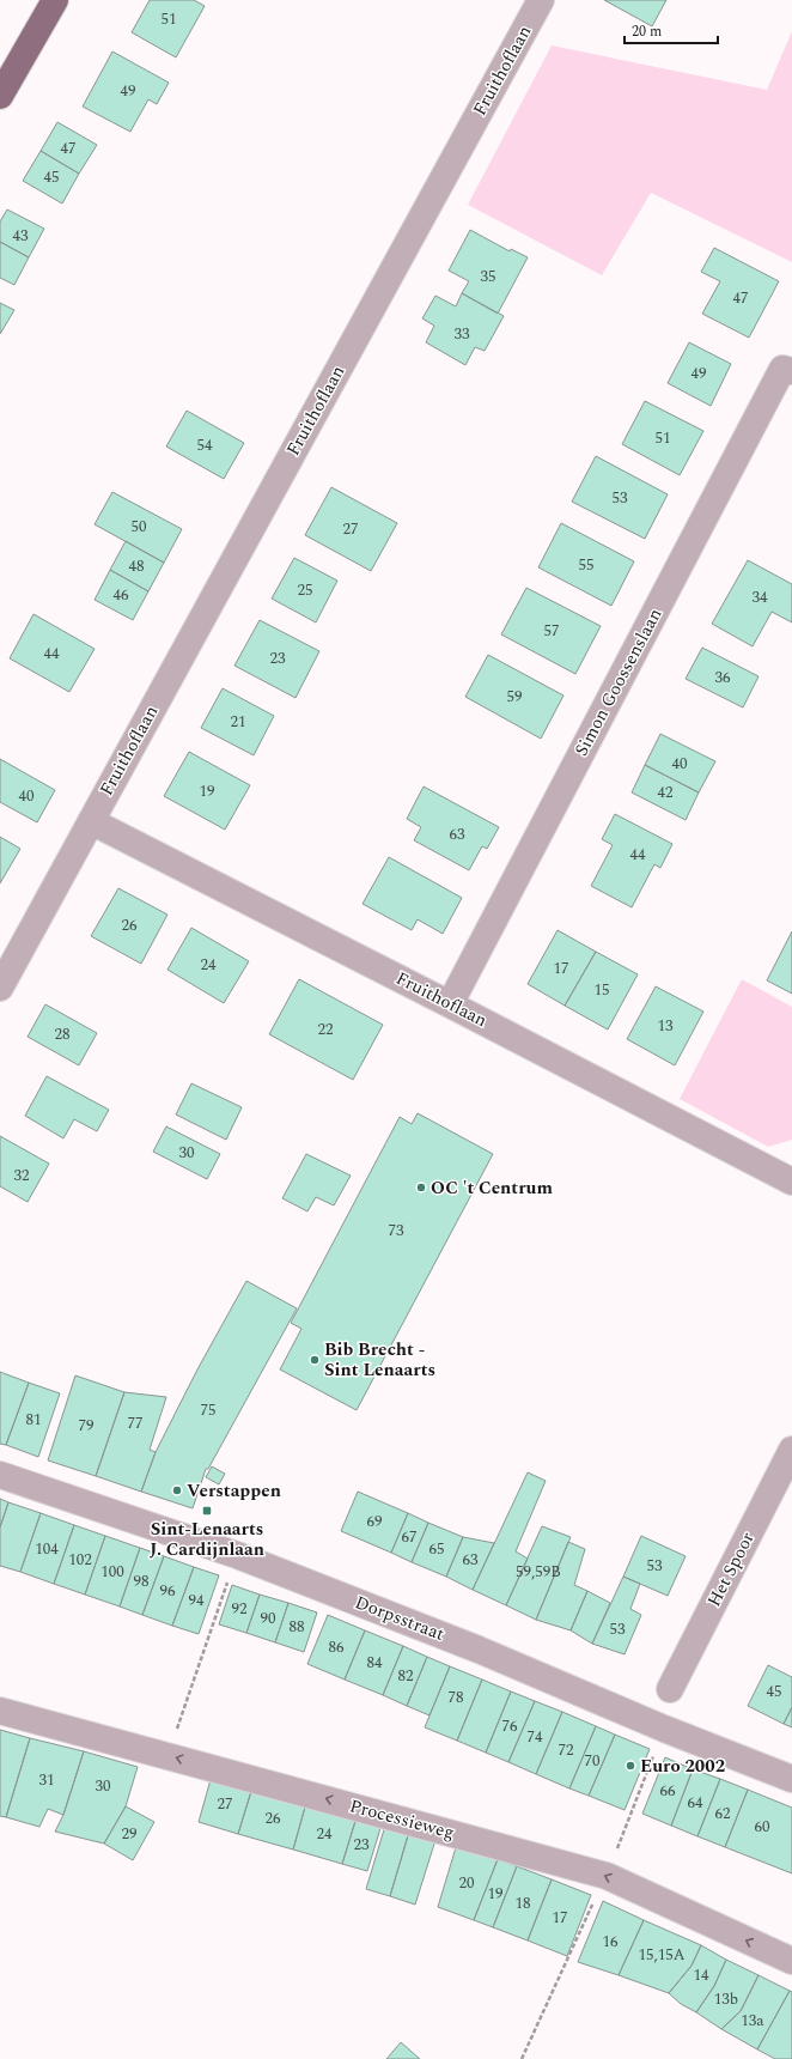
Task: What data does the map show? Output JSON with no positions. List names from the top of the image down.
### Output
{
  "streets": {
    "street": [
      "Fruithoflaan",
      "Simon Goossenslaan",
      "Het Spoor",
      "Dorpsstraat",
      "Processieweg"
    ]
  },
  "crossings": [
    ["Fruithoflaan", "Simon Goossenslaan"]
  ],
  "one_way": ["Processieweg"],
  "places": {
    "other": [
      "OC 't Centrum",
      "Bib Brecht - Sint Lenaarts",
      "Verstappen",
      "Euro 2002"
    ],
    "transit": ["Sint-Lenaarts J. Cardijnlaan"]
  },
  "house_numbers": [
    "51",
    "49",
    "47",
    "45",
    "43",
    "35",
    "47",
    "33",
    "49",
    "51",
    "54",
    "53",
    "50",
    "27",
    "55",
    "48",
    "25",
    "46",
    "34",
    "57",
    "44",
    "23",
    "36",
    "59",
    "21",
    "40",
    "19",
    "42",
    "40",
    "63",
    "44",
    "26",
    "24",
    "17",
    "15",
    "13",
    "22",
    "28",
    "30",
    "32",
    "73",
    "75",
    "81",
    "77",
    "79",
    "69",
    "67",
    "104",
    "65",
    "102",
    "63",
    "53",
    "100",
    "59,59B",
    "98",
    "96",
    "94",
    "92",
    "90",
    "88",
    "53",
    "86",
    "84",
    "82",
    "45",
    "78",
    "76",
    "74",
    "72",
    "70",
    "31",
    "30",
    "66",
    "64",
    "27",
    "62",
    "26",
    "60",
    "29",
    "24",
    "23",
    "20",
    "19",
    "18",
    "17",
    "16",
    "15,15A",
    "14",
    "13b",
    "13a"
  ],
  "scale_bar": "20 m"
}
